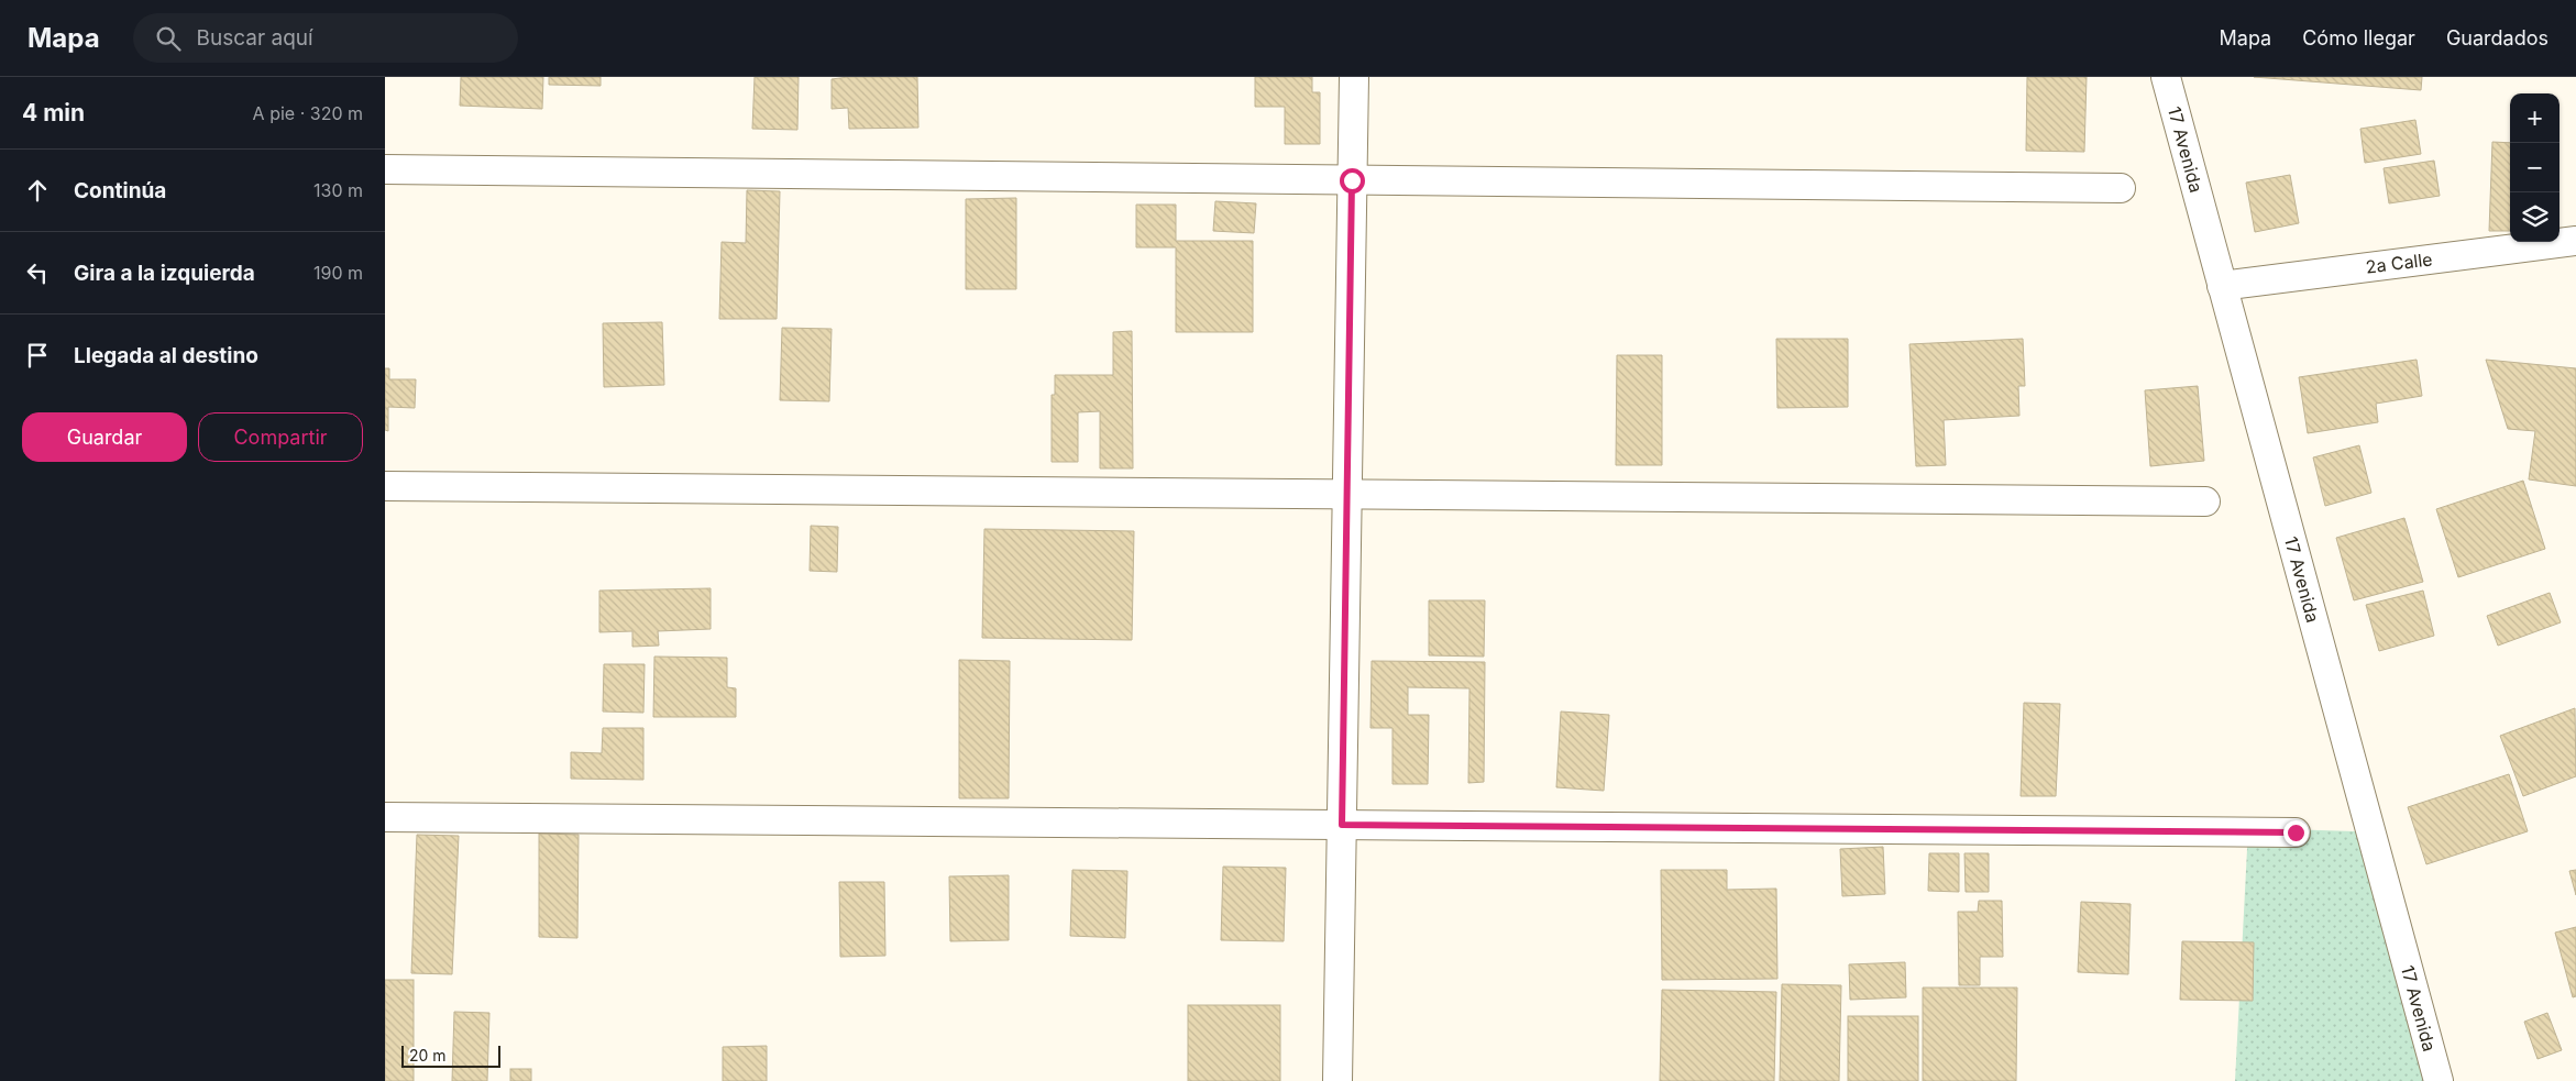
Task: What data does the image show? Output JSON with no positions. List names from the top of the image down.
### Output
{
  "streets": {
    "street": ["17 Avenida", "2a Calle"]
  },
  "crossings": [
    ["17 Avenida", "2a Calle"]
  ],
  "scale_bar": "20 m",
  "page": {
    "header": "Mapa",
    "search": "Buscar aquí",
    "nav": ["Mapa", "Cómo llegar", "Guardados"],
    "heading": ["4 min", "A pie · 320 m"],
    "map_buttons": ["+", "−"],
    "list": [
      ["Continúa", "130 m"],
      ["Gira a la izquierda", "190 m"],
      "Llegada al destino"
    ],
    "buttons": ["Guardar", "Compartir"],
    "scale": "20 m"
  }
}
